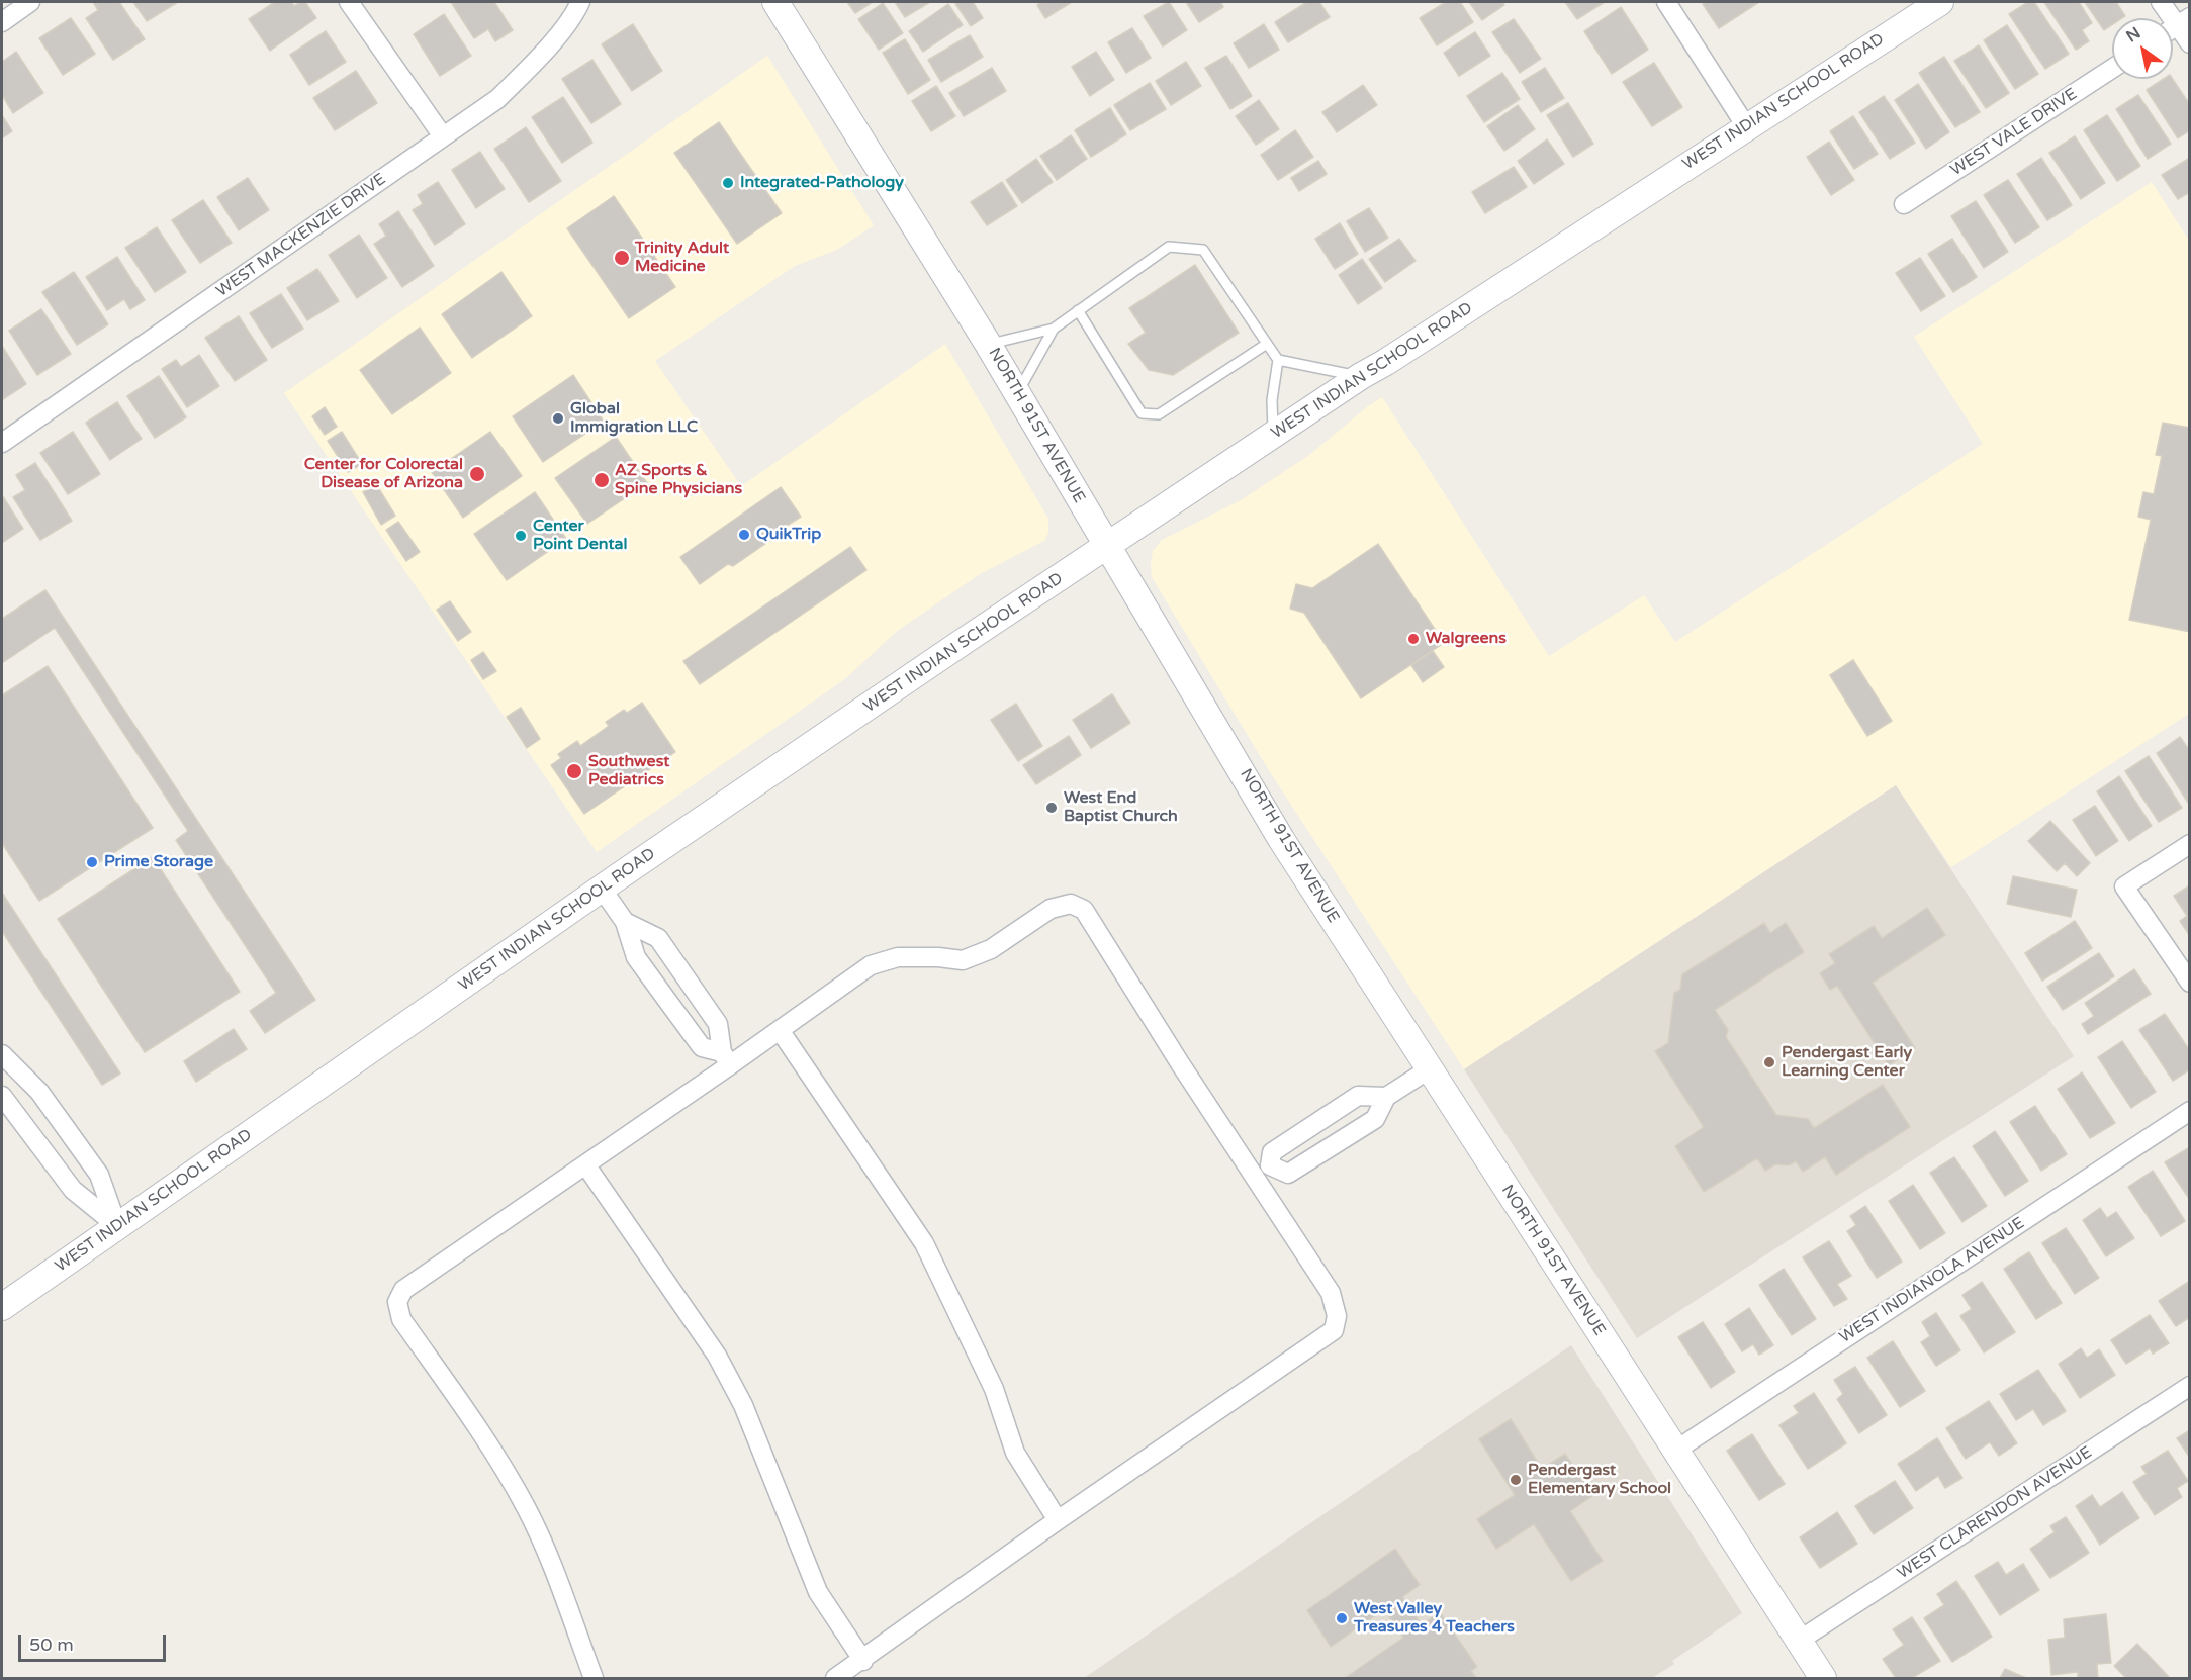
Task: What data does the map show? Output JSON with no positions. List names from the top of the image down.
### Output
{
  "streets": {
    "main road": ["WEST INDIAN SCHOOL ROAD", "NORTH 91ST AVENUE"],
    "street": [
      "WEST VALE DRIVE",
      "WEST MACKENZIE DRIVE",
      "WEST INDIANOLA AVENUE",
      "WEST CLARENDON AVENUE"
    ]
  },
  "crossings": [
    ["WEST INDIAN SCHOOL ROAD", "NORTH 91ST AVENUE"],
    ["NORTH 91ST AVENUE", "WEST INDIANOLA AVENUE"],
    ["NORTH 91ST AVENUE", "WEST CLARENDON AVENUE"]
  ],
  "places": [
    "Integrated-Pathology",
    "Trinity Adult Medicine",
    "Global Immigration LLC",
    "Center for Colorectal Disease of Arizona",
    "AZ Sports & Spine Physicians",
    "QuikTrip",
    "Center Point Dental",
    "Walgreens",
    "Southwest Pediatrics",
    "West End Baptist Church",
    "Prime Storage",
    "Pendergast Early Learning Center",
    "Pendergast Elementary School",
    "West Valley Treasures 4 Teachers"
  ],
  "scale_bar": "50 m",
  "north": "top left"
}
